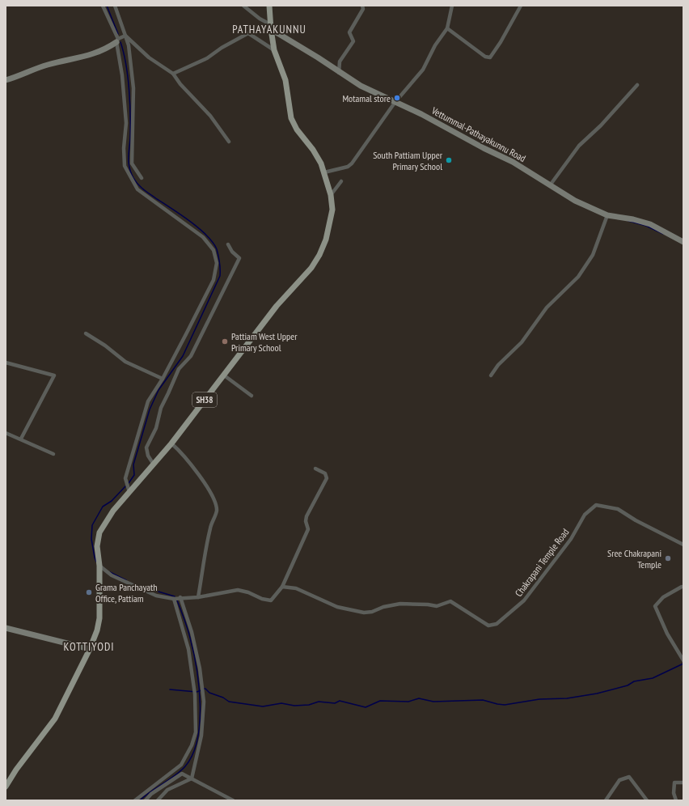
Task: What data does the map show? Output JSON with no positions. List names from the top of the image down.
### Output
{
  "streets": {
    "main road": ["Vettummal-Pathayakunnu Road", "SH38"],
    "street": ["Chakrapani Temple Road"]
  },
  "crossings": [
    ["Vettummal-Pathayakunnu Road", "SH38"]
  ],
  "districts": ["PATHAYAKUNNU", "KOTTIYODI"],
  "places": [
    "Motamal store",
    "South Pattiam Upper Primary School",
    "Pattiam West Upper Primary School",
    "Sree Chakrapani Temple",
    "Grama Panchayath Office, Pattiam"
  ]
}
